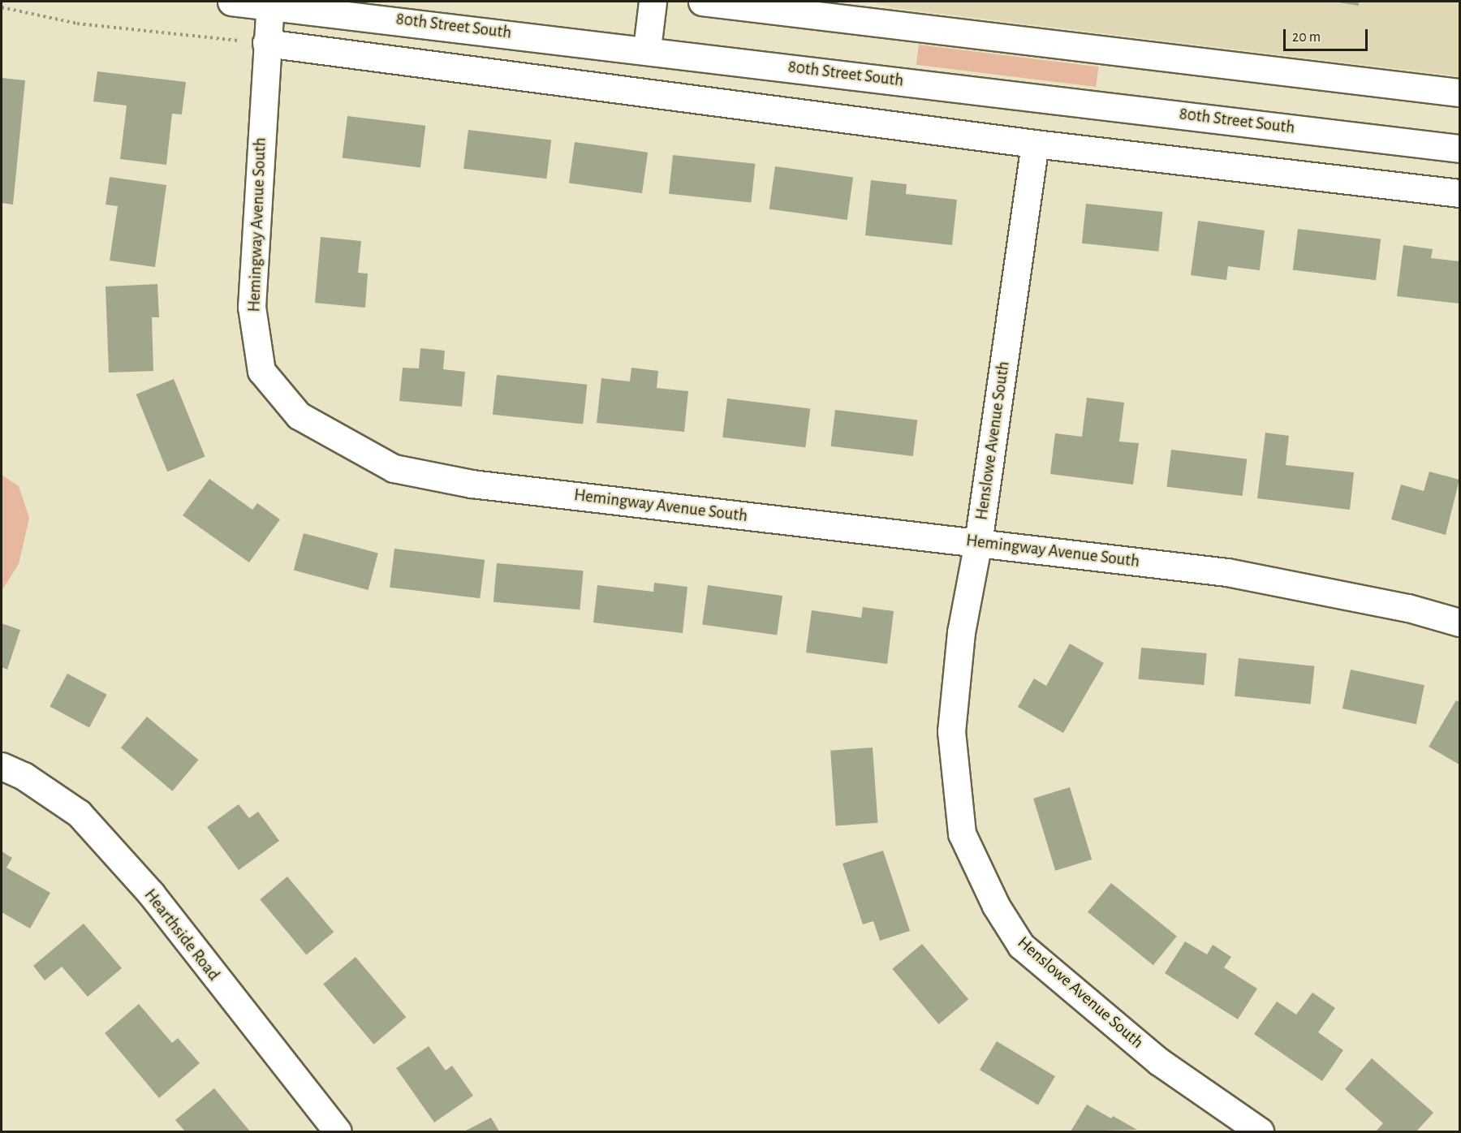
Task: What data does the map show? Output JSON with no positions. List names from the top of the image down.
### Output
{
  "streets": {
    "street": [
      "80th Street South",
      "Hemingway Avenue South",
      "Henslowe Avenue South",
      "Hearthside Road"
    ]
  },
  "crossings": [
    ["80th Street South", "Hemingway Avenue South"],
    ["Hemingway Avenue South", "Henslowe Avenue South"]
  ],
  "scale_bar": "20 m"
}
